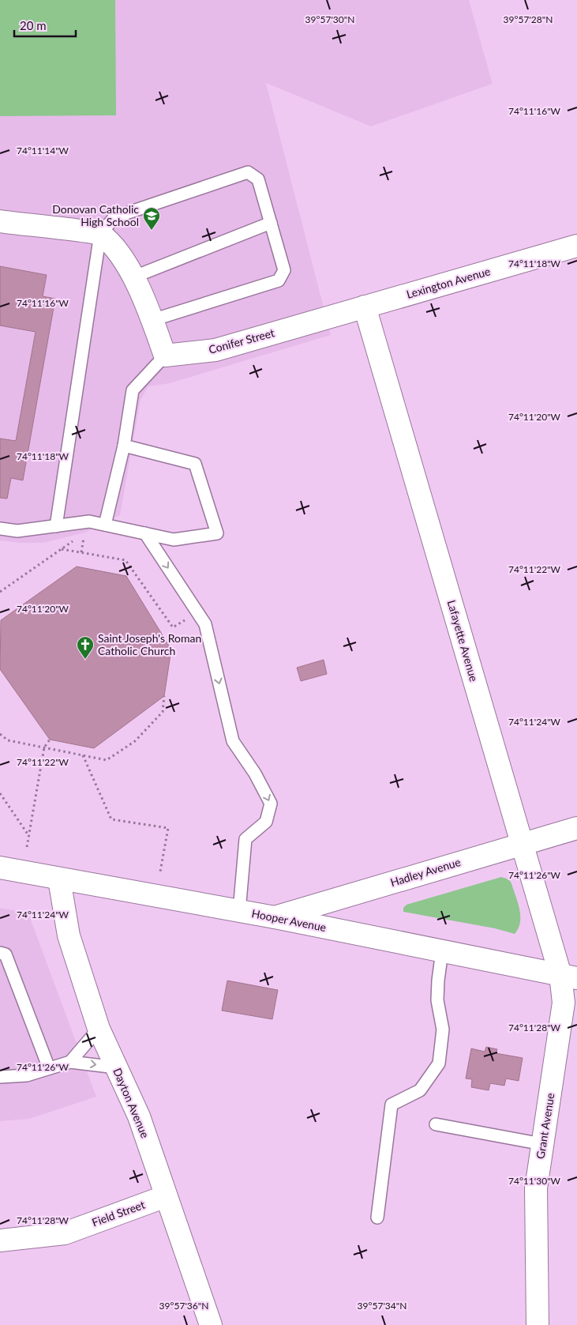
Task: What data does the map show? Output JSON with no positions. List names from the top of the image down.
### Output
{
  "streets": {
    "street": [
      "Lexington Avenue",
      "Conifer Street",
      "Lafayette Avenue",
      "Hadley Avenue",
      "Hooper Avenue",
      "Dayton Avenue",
      "Grant Avenue",
      "Field Street"
    ]
  },
  "crossings": [
    ["Lexington Avenue", "Conifer Street"],
    ["Lexington Avenue", "Lafayette Avenue"],
    ["Conifer Street", "Lafayette Avenue"],
    ["Lafayette Avenue", "Hadley Avenue"],
    ["Lafayette Avenue", "Hooper Avenue"],
    ["Lafayette Avenue", "Grant Avenue"],
    ["Hadley Avenue", "Hooper Avenue"],
    ["Hooper Avenue", "Dayton Avenue"],
    ["Hooper Avenue", "Grant Avenue"],
    ["Dayton Avenue", "Field Street"]
  ],
  "places": {
    "school or university": ["Donovan Catholic High School"],
    "church": ["Saint Joseph's Roman Catholic Church"]
  },
  "scale_bar": "20 m",
  "coordinates": [
    "39°57'30\"N",
    "39°57'28\"N",
    "74°11'16\"W",
    "74°11'14\"W",
    "74°11'18\"W",
    "74°11'20\"W",
    "74°11'22\"W",
    "74°11'24\"W",
    "74°11'26\"W",
    "74°11'28\"W",
    "74°11'30\"W",
    "39°57'36\"N",
    "39°57'34\"N"
  ]
}
